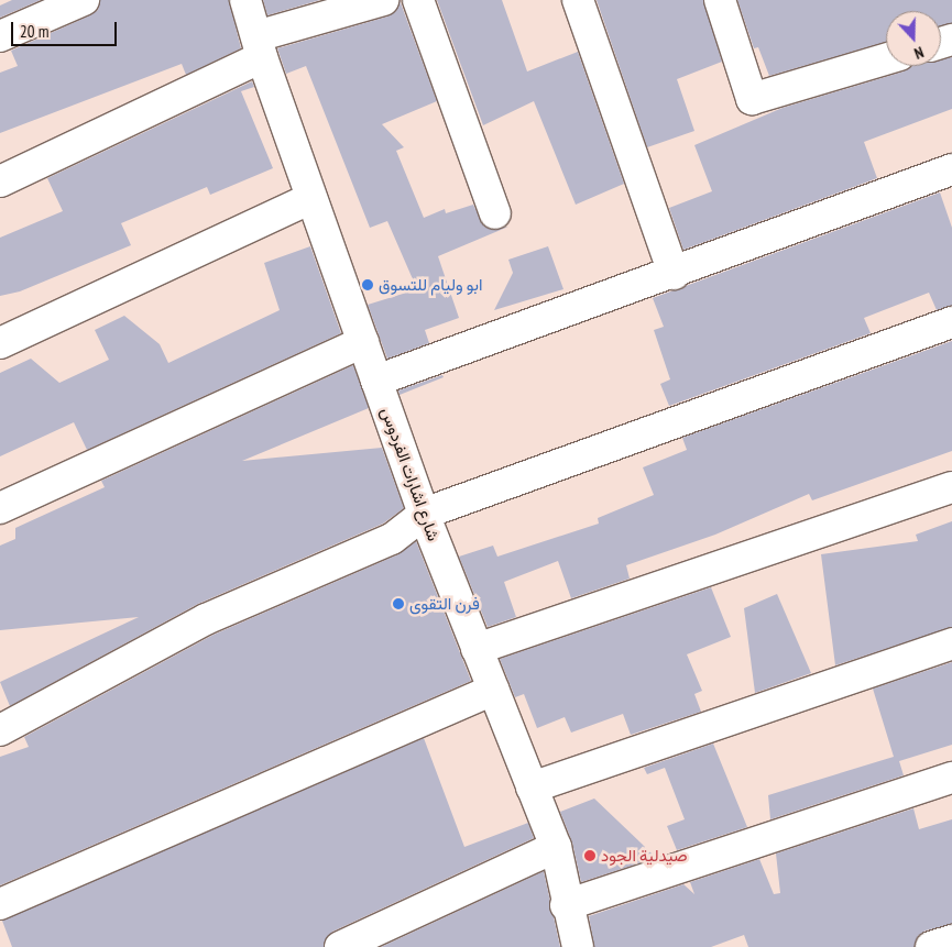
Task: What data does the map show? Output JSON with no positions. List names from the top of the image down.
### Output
{
  "streets": {
    "street": ["شارع اشارات الفردوس"]
  },
  "places": ["ابو وليام للتسوق", "فرن التقوى", "صيدلية الجود"],
  "scale_bar": "20 m",
  "north": "bottom"
}
